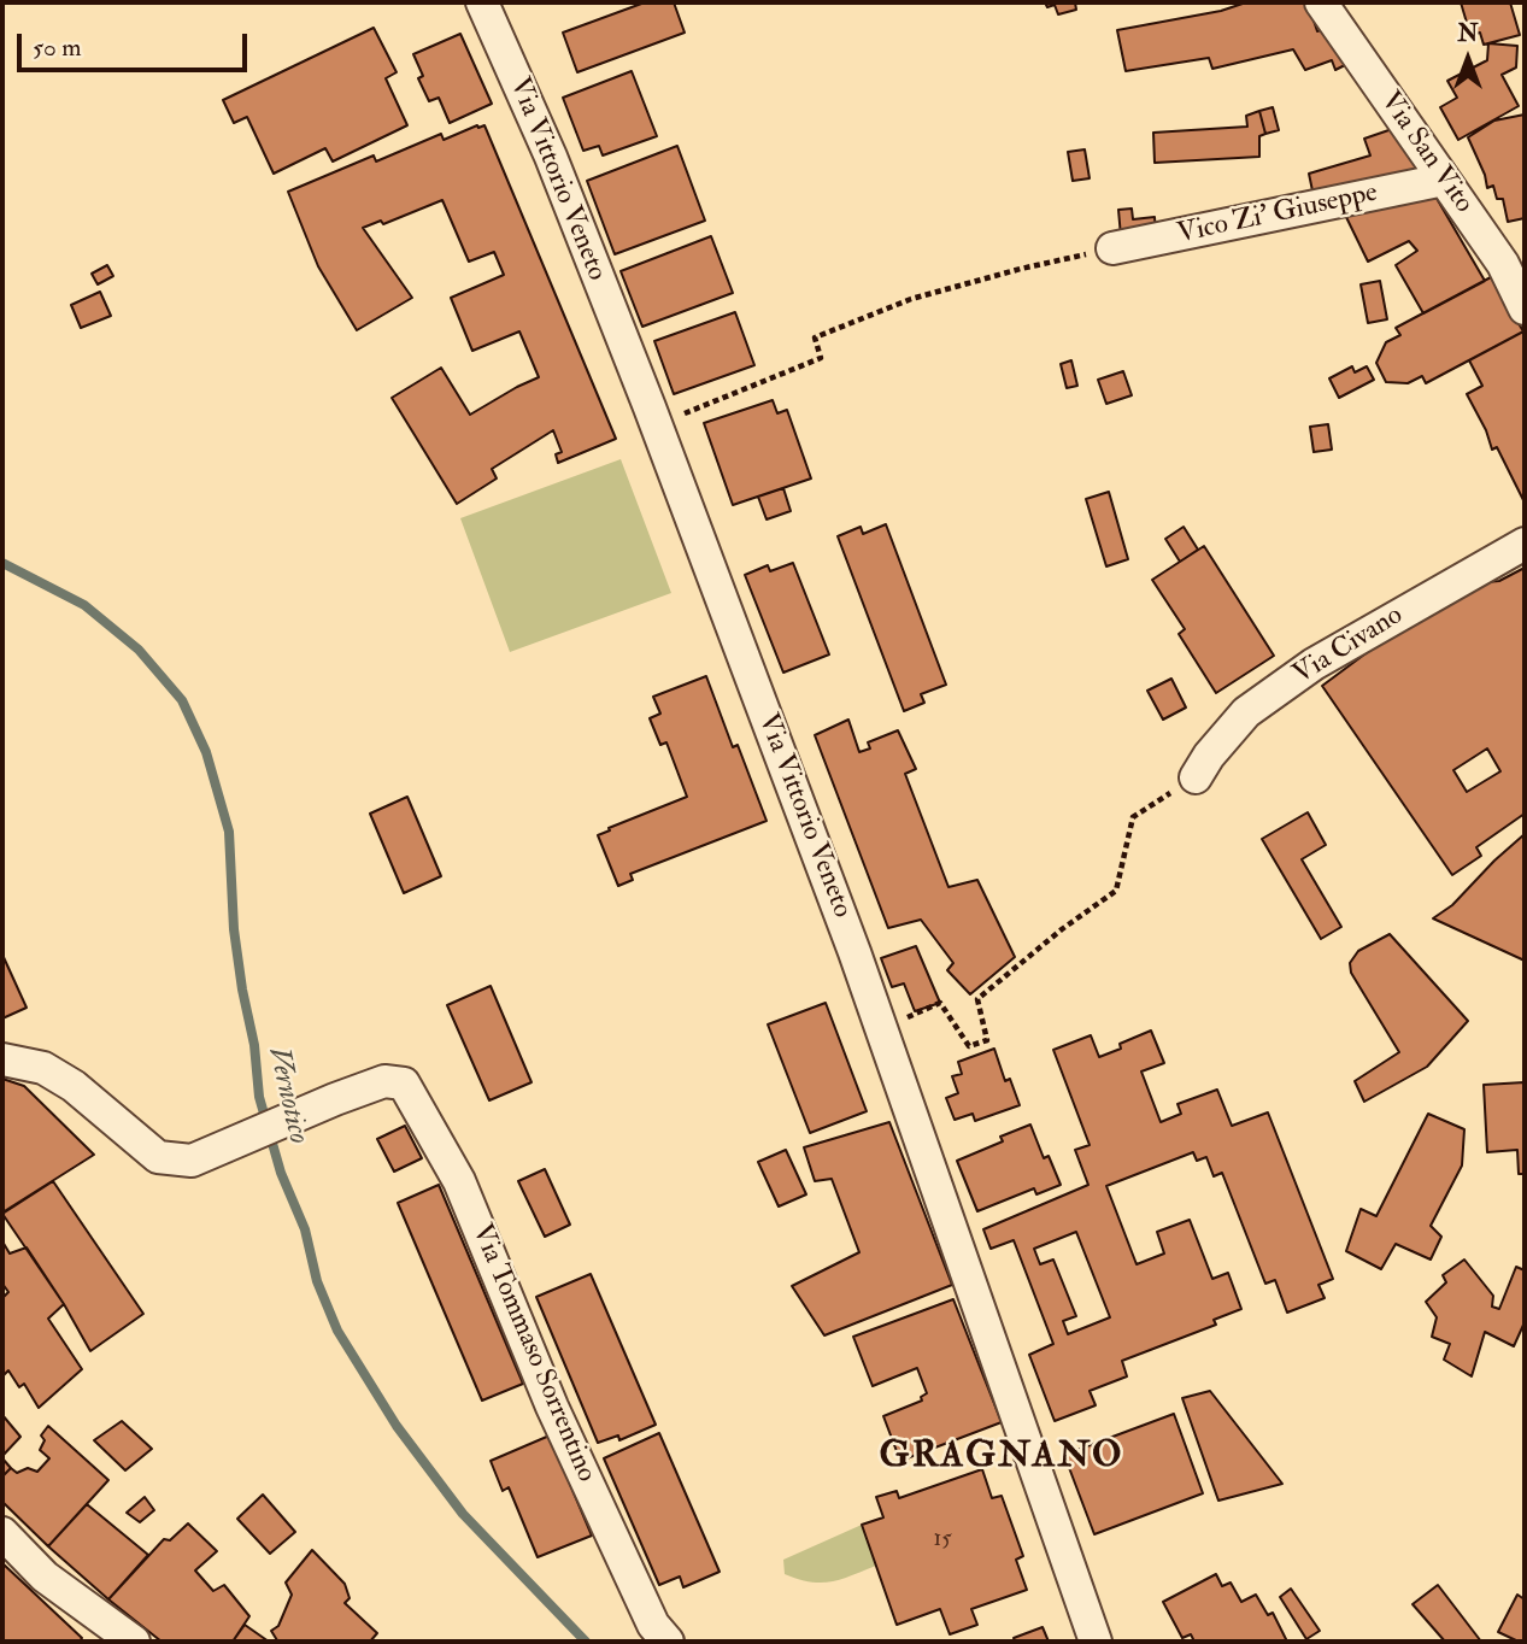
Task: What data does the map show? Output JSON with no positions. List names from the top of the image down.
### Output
{
  "streets": {
    "street": [
      "Via San Vito",
      "Via Vittorio Veneto",
      "Vico Zi' Giuseppe",
      "Via Civano",
      "Via Tommaso Sorrentino"
    ]
  },
  "crossings": [
    ["Via San Vito", "Vico Zi' Giuseppe"]
  ],
  "districts": ["GRAGNANO"],
  "water": ["Vernotico"],
  "house_numbers": ["15"],
  "scale_bar": "50 m",
  "north": "top"
}
